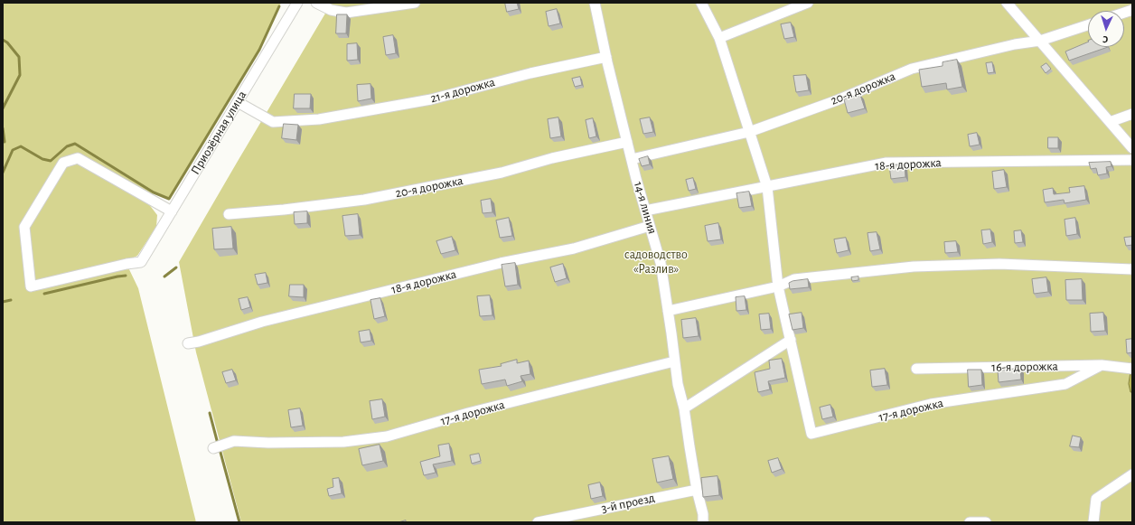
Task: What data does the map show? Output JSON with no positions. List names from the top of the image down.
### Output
{
  "streets": {
    "street": [
      "20-я дорожка",
      "21-я дорожка",
      "Приозёрная улица",
      "18-я дорожка",
      "14-я линия",
      "16-я дорожка",
      "17-я дорожка",
      "3-й проезд"
    ]
  },
  "crossings": [
    ["20-я дорожка", "14-я линия"],
    ["20-я дорожка", "17-я дорожка"],
    ["21-я дорожка", "Приозёрная улица"],
    ["21-я дорожка", "14-я линия"],
    ["18-я дорожка", "14-я линия"],
    ["18-я дорожка", "17-я дорожка"],
    ["14-я линия", "17-я дорожка"],
    ["14-я линия", "3-й проезд"],
    ["16-я дорожка", "17-я дорожка"]
  ],
  "parks": ["садоводство «Разлив»"],
  "north": "bottom"
}
